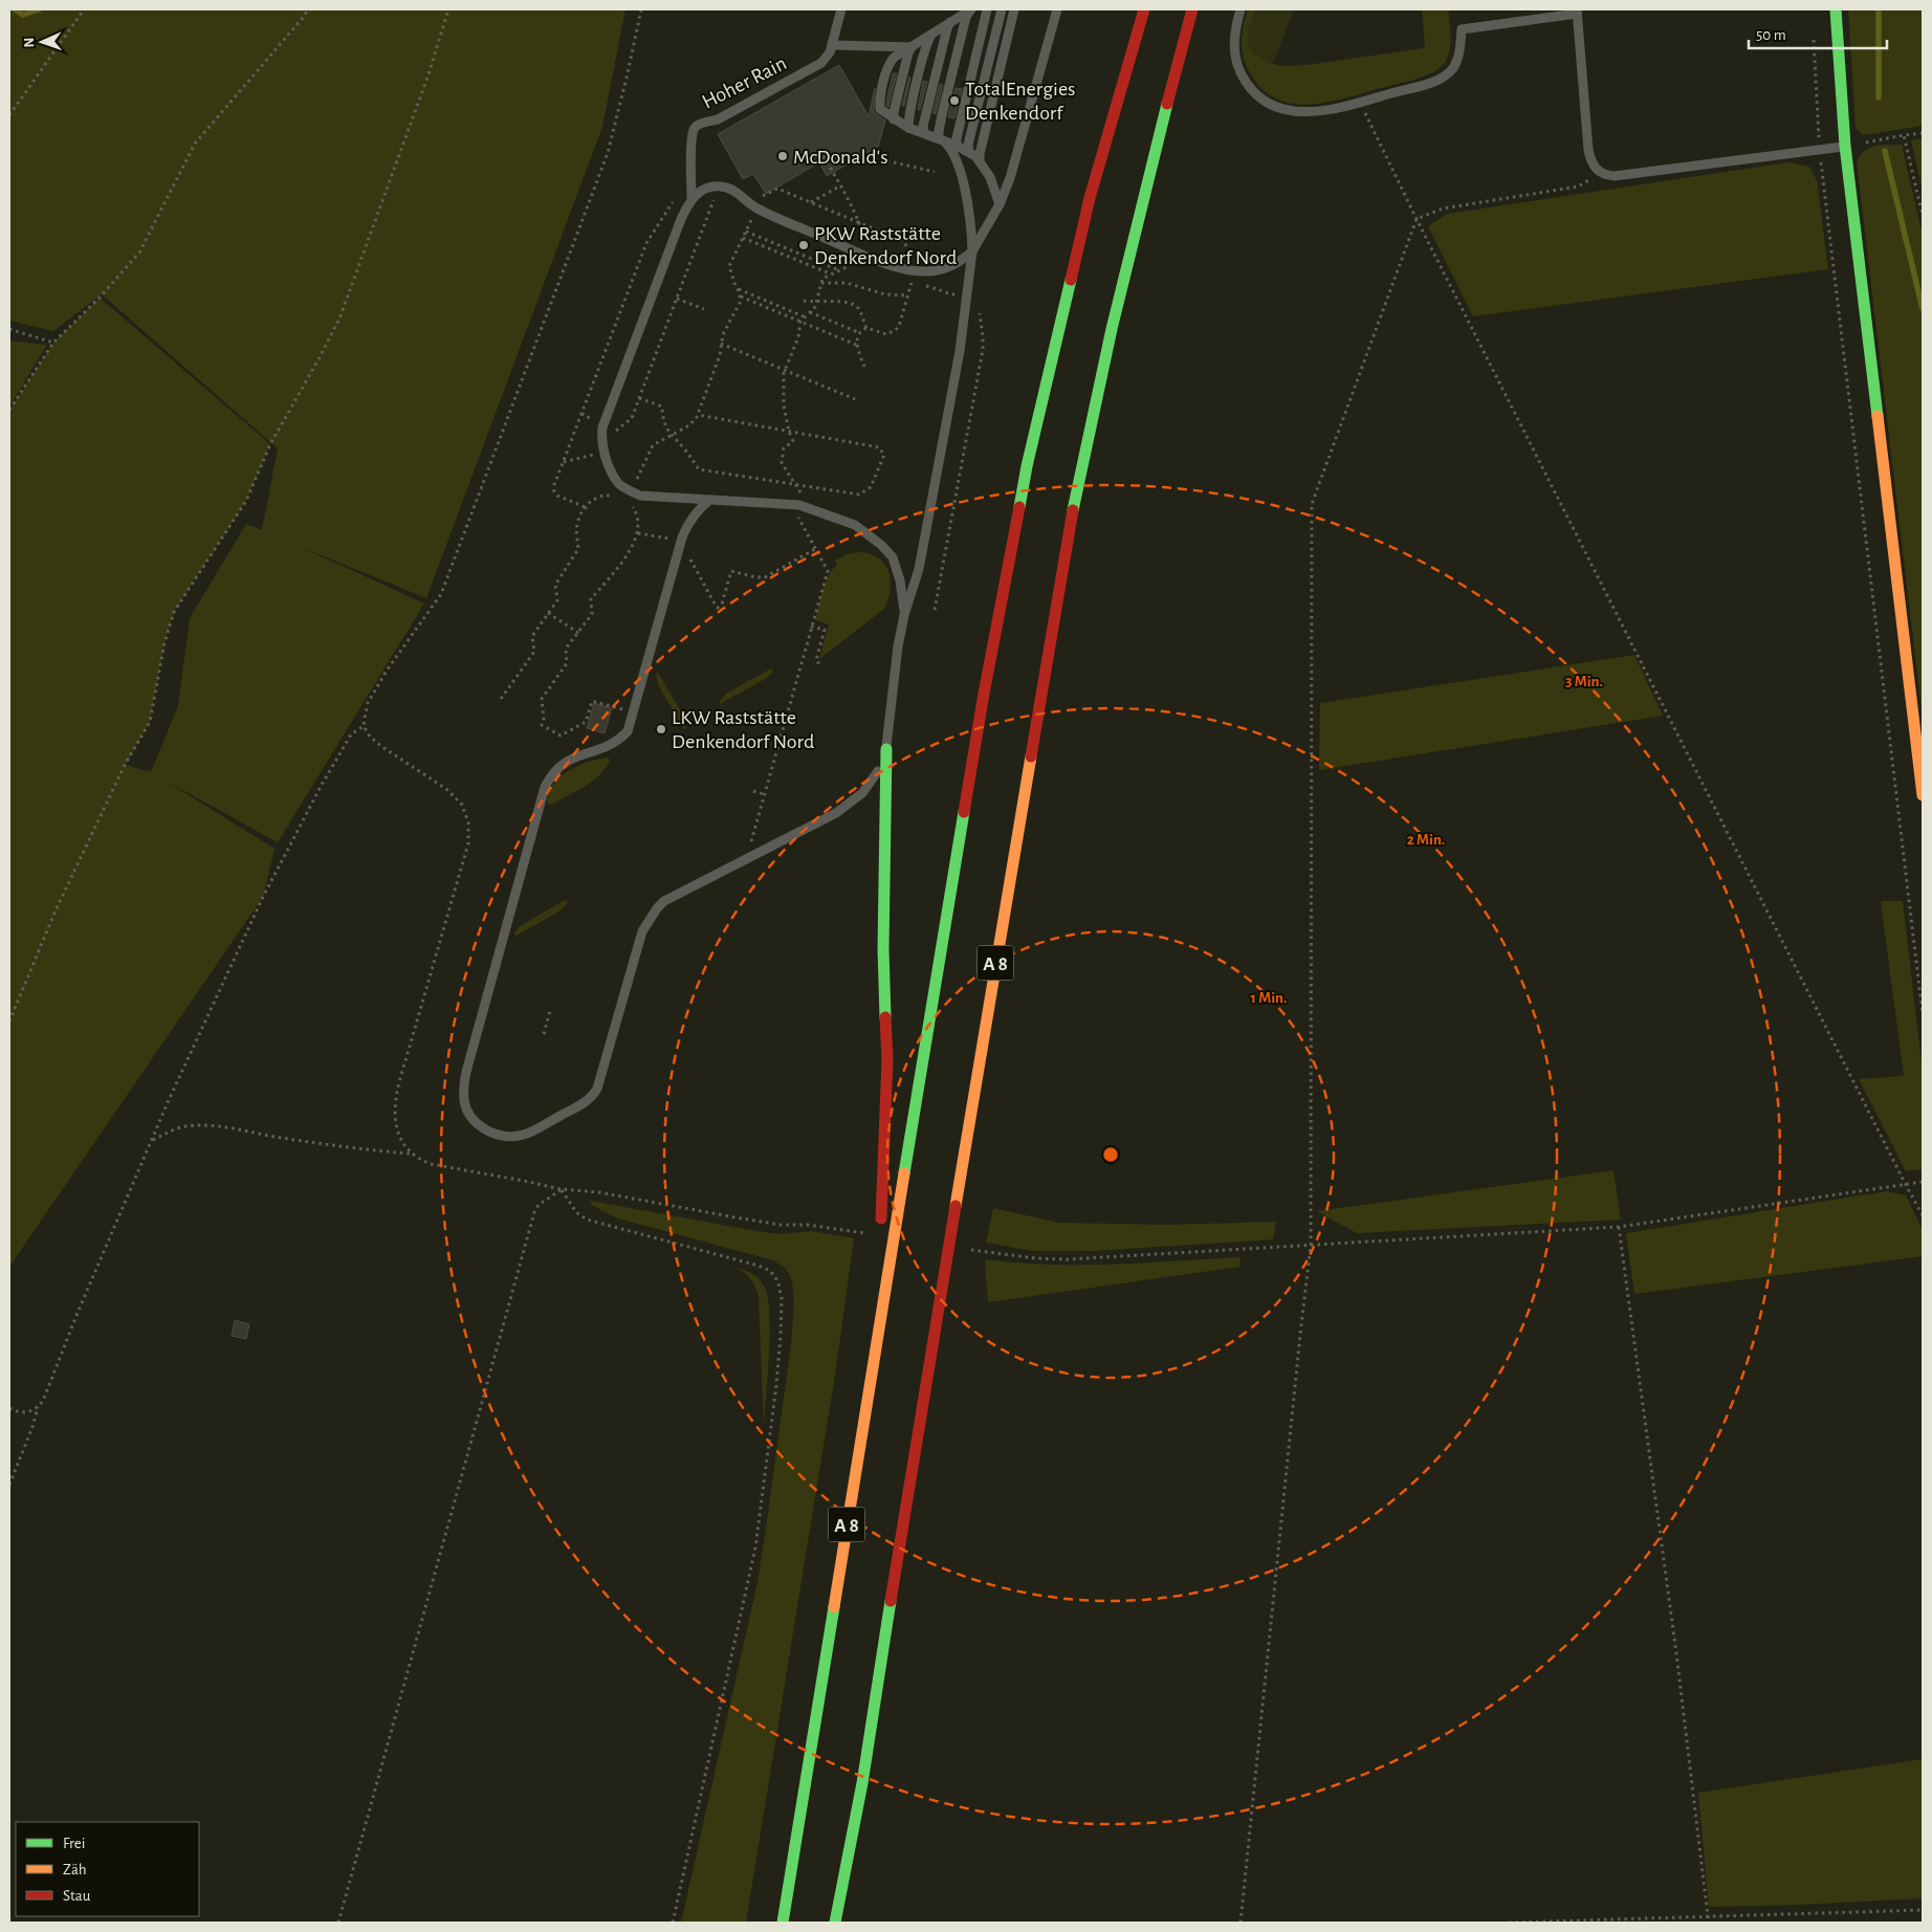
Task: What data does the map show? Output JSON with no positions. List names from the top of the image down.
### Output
{
  "streets": {
    "main road": ["A 8"],
    "lane": ["Hoher Rain"]
  },
  "places": [
    "TotalEnergies Denkendorf",
    "McDonald's",
    "PKW Raststätte Denkendorf Nord",
    "LKW Raststätte Denkendorf Nord"
  ],
  "legend": ["Frei", "Zäh", "Stau"],
  "scale_bar": "50 m",
  "north": "left",
  "rings": ["3 Min.", "2 Min.", "1 Min."]
}
